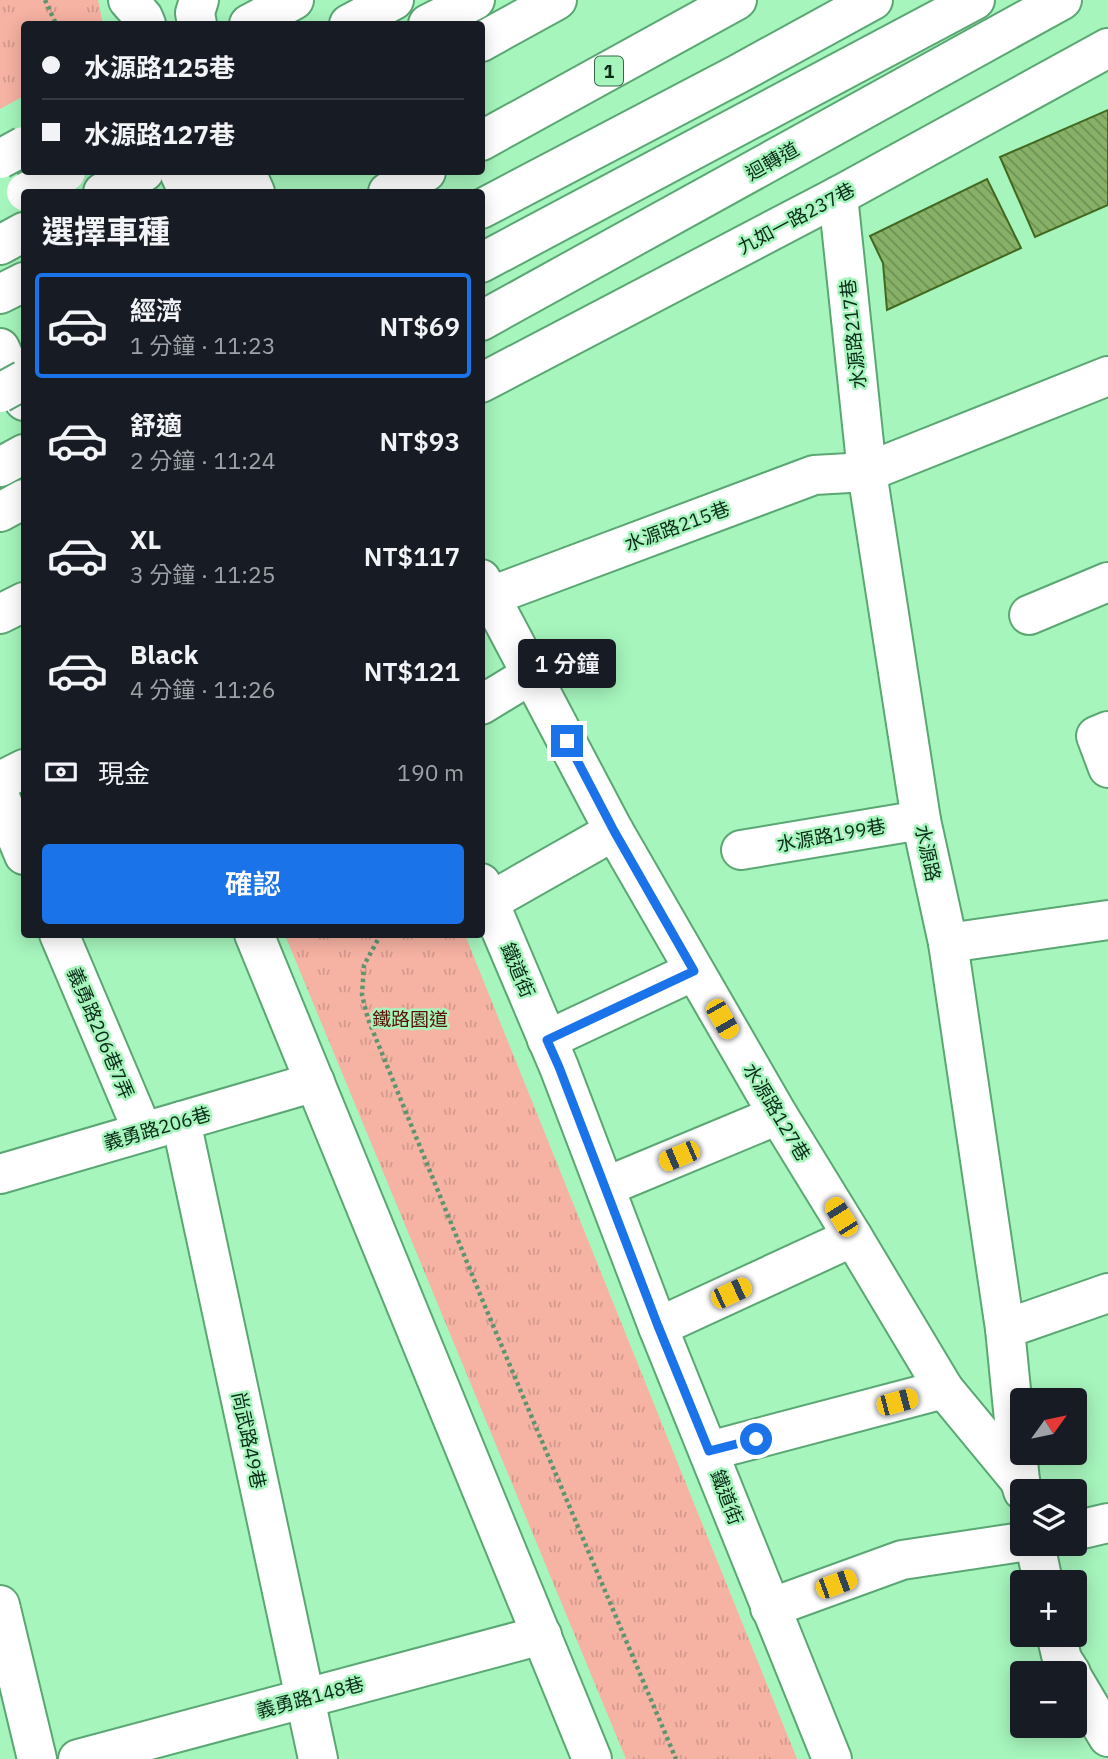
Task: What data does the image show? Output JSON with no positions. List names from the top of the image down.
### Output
{
  "streets": {
    "main road": [
      "1",
      "迴轉道",
      "九如一路237巷",
      "水源路217巷",
      "水源路215巷",
      "水源路199巷",
      "水源路",
      "鐵道街",
      "義勇路206巷7弄",
      "水源路127巷",
      "義勇路206巷",
      "尚武路49巷",
      "義勇路148巷"
    ]
  },
  "crossings": [
    ["九如一路237巷", "水源路217巷"],
    ["水源路217巷", "水源路215巷"],
    ["水源路217巷", "水源路"],
    ["水源路215巷", "水源路"],
    ["水源路215巷", "水源路127巷"],
    ["水源路199巷", "水源路"],
    ["義勇路206巷7弄", "義勇路206巷"],
    ["義勇路206巷", "尚武路49巷"],
    ["尚武路49巷", "義勇路148巷"]
  ],
  "parks": ["鐵路園道"],
  "north": "top right",
  "page": {
    "banner": ["水源路125巷", "水源路127巷"],
    "heading": "選擇車種",
    "list": [
      {
        "name": "經濟",
        "note": "1 分鐘 · 11:23",
        "value": "NT$69"
      },
      {
        "name": "舒適",
        "note": "2 分鐘 · 11:24",
        "value": "NT$93"
      },
      {
        "name": "XL",
        "note": "3 分鐘 · 11:25",
        "value": "NT$117"
      },
      {
        "name": "Black",
        "note": "4 分鐘 · 11:26",
        "value": "NT$121"
      }
    ],
    "bubble": "1 分鐘",
    "pay": ["現金", "190 m"],
    "buttons": "確認",
    "map_buttons": ["+", "−"]
  }
}
